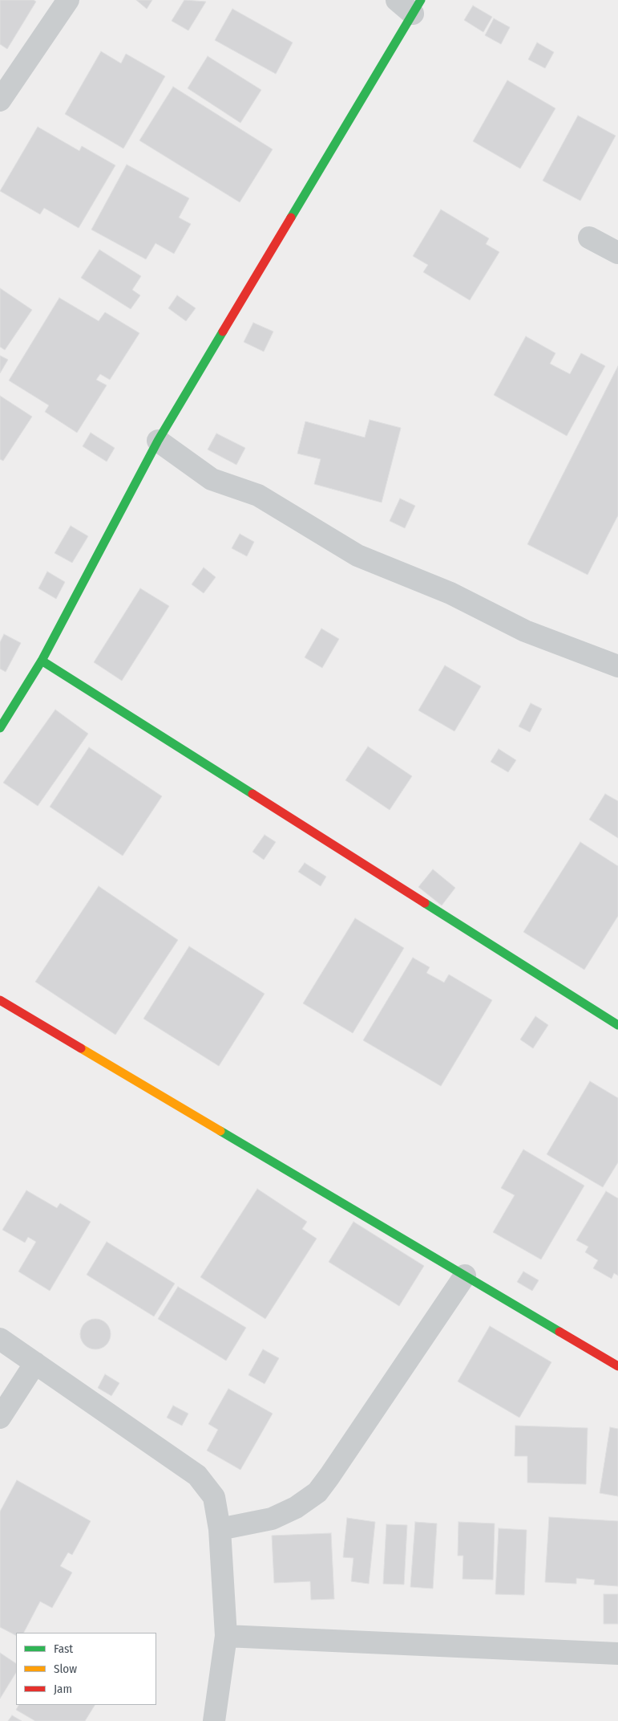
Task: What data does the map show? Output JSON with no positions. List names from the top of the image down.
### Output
{
  "legend": ["Fast", "Slow", "Jam"]
}
